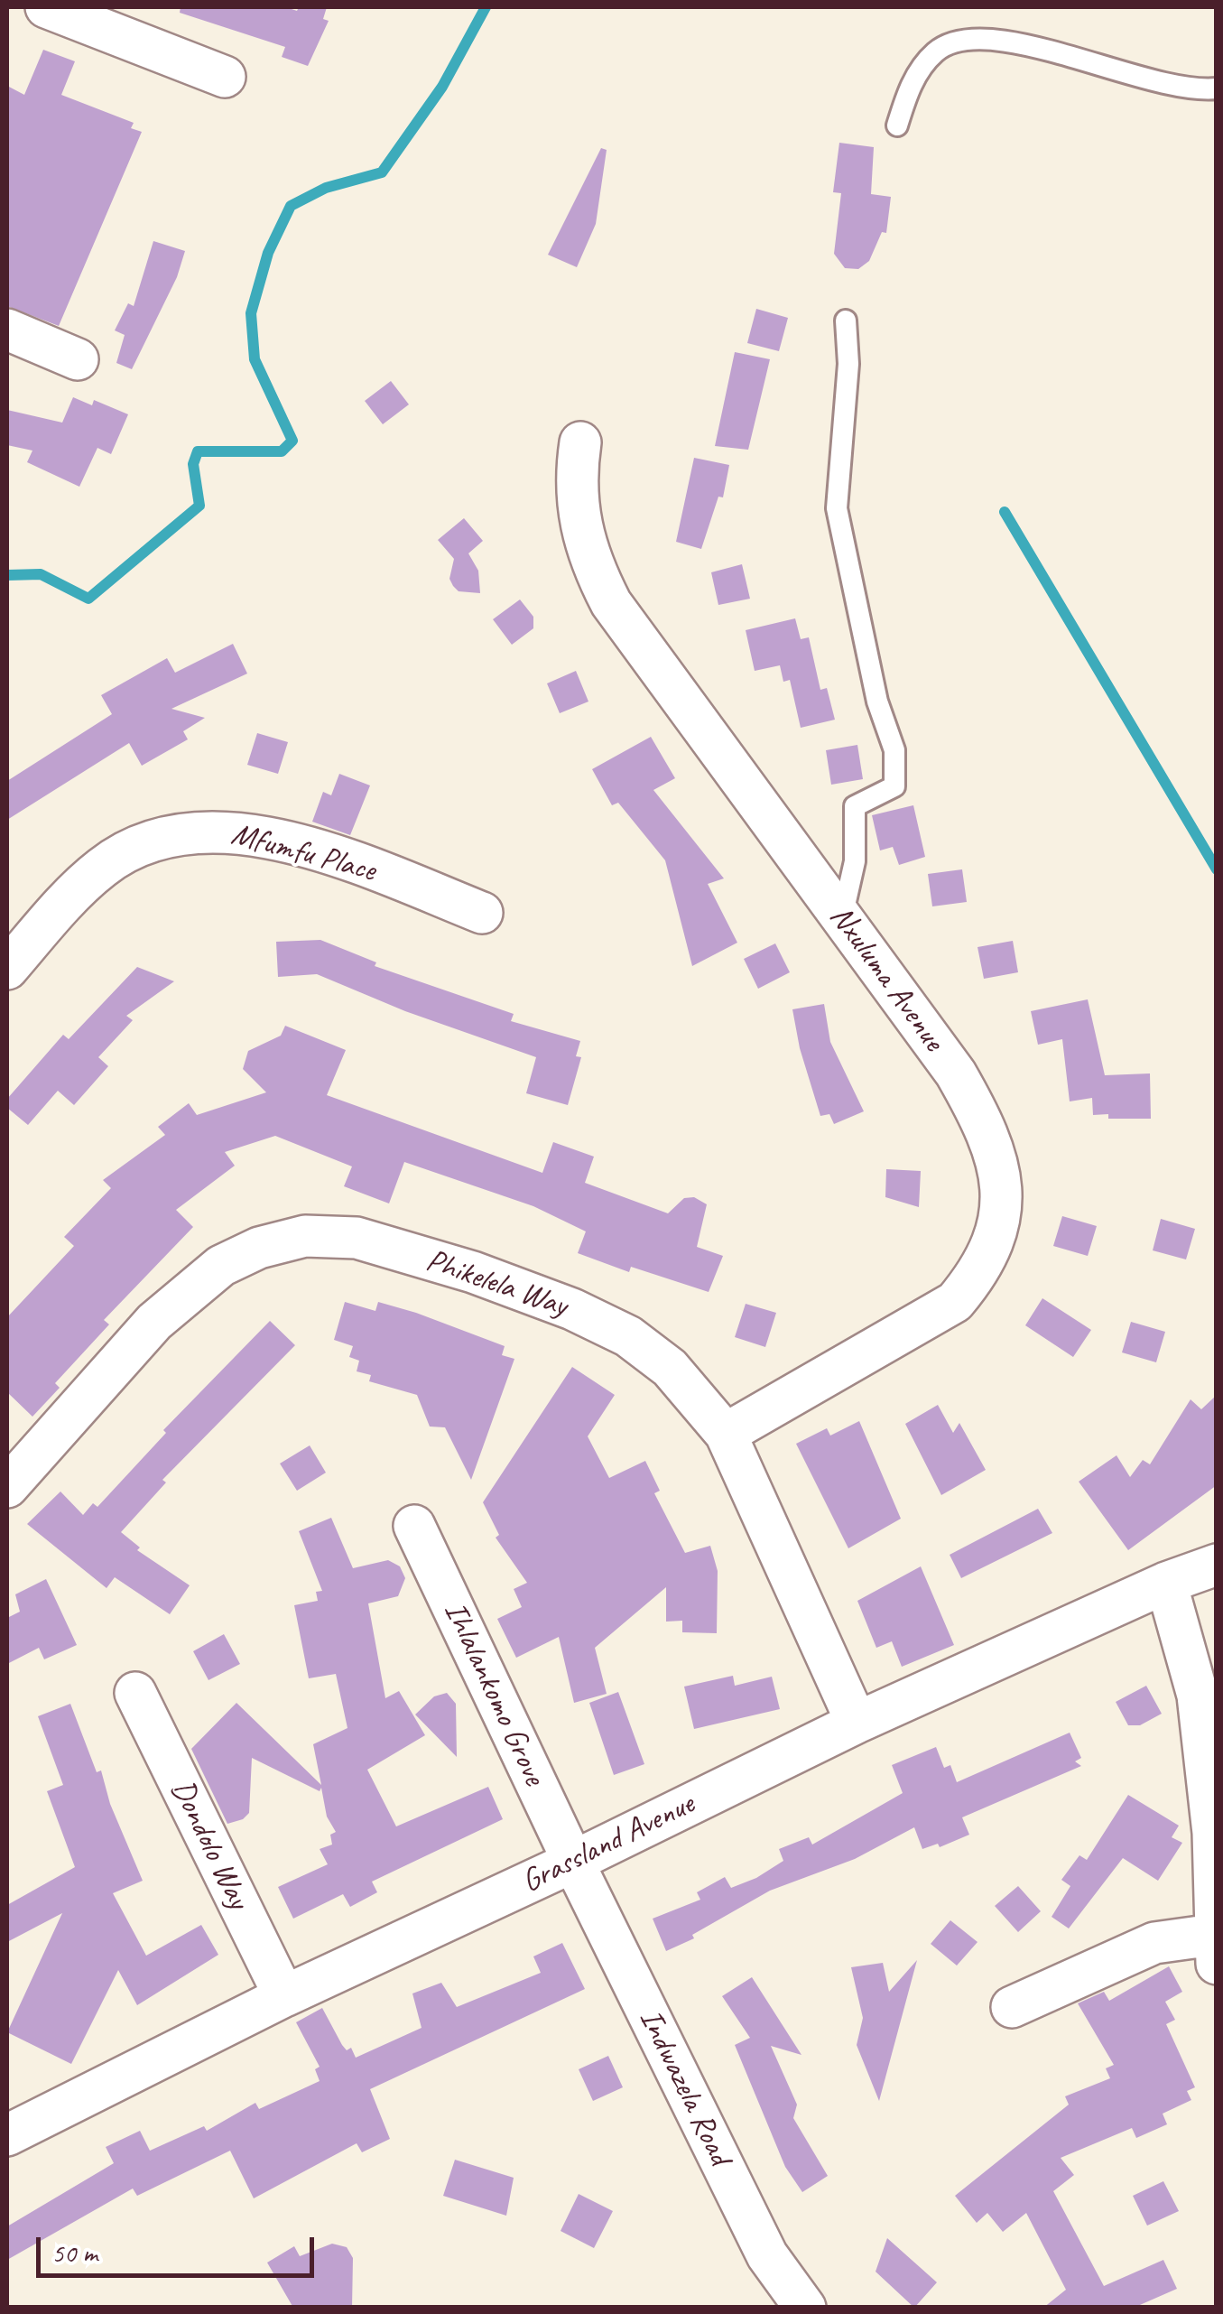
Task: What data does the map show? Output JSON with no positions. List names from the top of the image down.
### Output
{
  "streets": {
    "street": [
      "Mfumfu Place",
      "Nxuluma Avenue",
      "Phikelela Way",
      "Ihlalankomo Grove",
      "Grassland Avenue",
      "Dondolo Way",
      "Indwazela Road"
    ]
  },
  "crossings": [
    ["Nxuluma Avenue", "Phikelela Way"],
    ["Phikelela Way", "Grassland Avenue"],
    ["Ihlalankomo Grove", "Grassland Avenue"],
    ["Ihlalankomo Grove", "Indwazela Road"],
    ["Grassland Avenue", "Dondolo Way"],
    ["Grassland Avenue", "Indwazela Road"]
  ],
  "scale_bar": "50 m"
}
